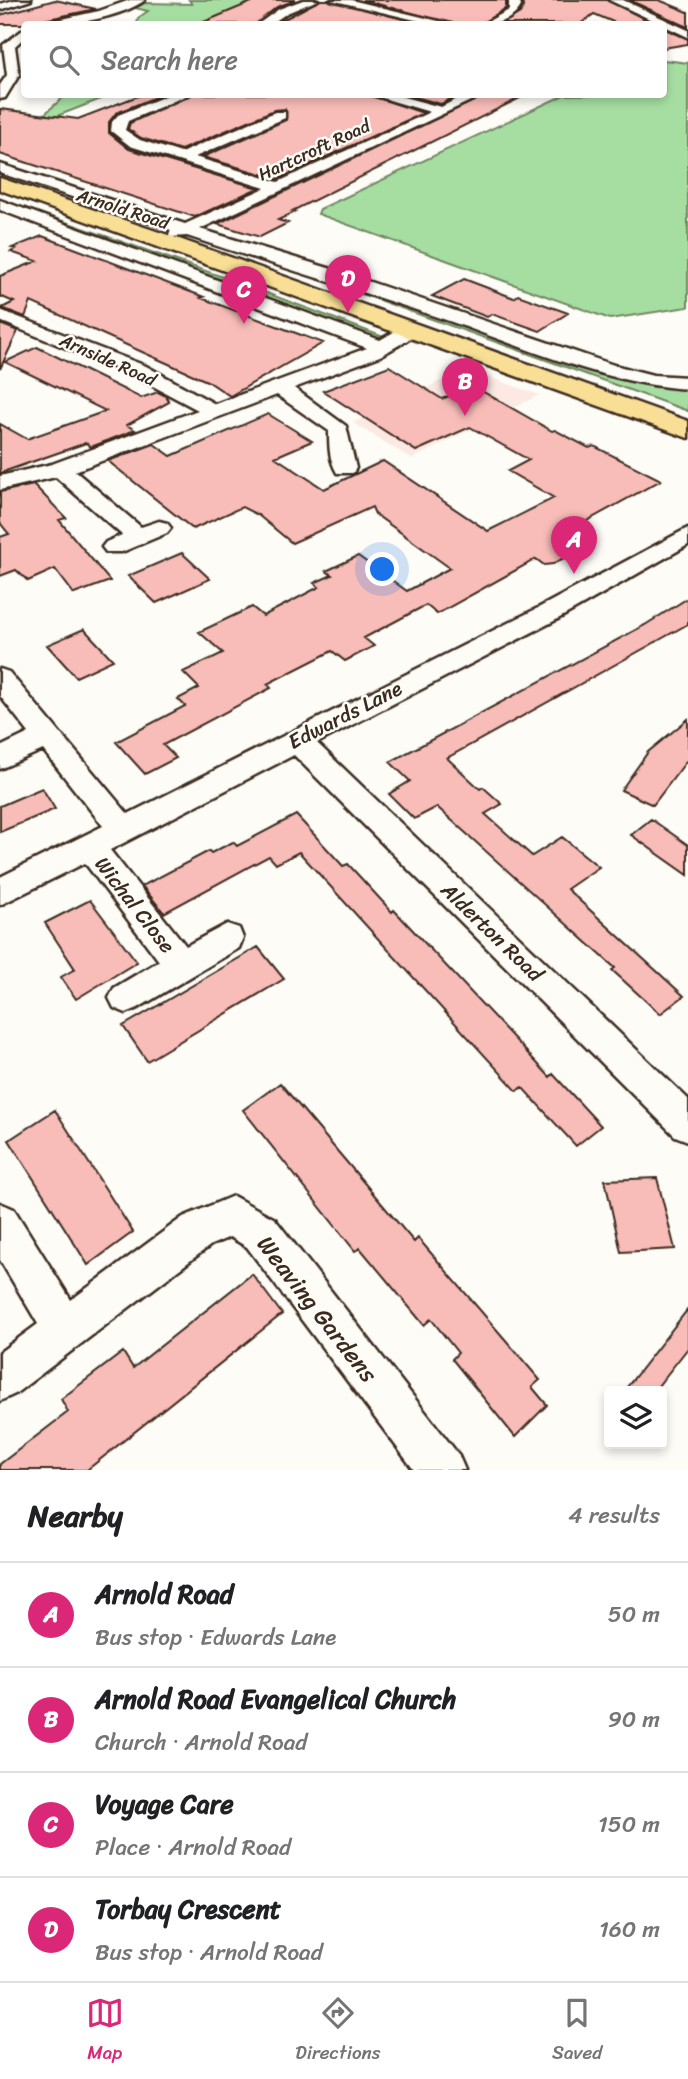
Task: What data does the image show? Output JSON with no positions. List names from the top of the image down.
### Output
{
  "streets": {
    "main road": ["Arnold Road"],
    "street": [
      "Hartcroft Road",
      "Arnside Road",
      "Edwards Lane",
      "Wichal Close",
      "Alderton Road",
      "Weaving Gardens"
    ]
  },
  "crossings": [
    ["Hartcroft Road", "Arnold Road"],
    ["Edwards Lane", "Wichal Close"],
    ["Edwards Lane", "Alderton Road"]
  ],
  "page": {
    "search": "Search here",
    "pins": [
      "D",
      "C",
      "B",
      "A"
    ],
    "heading": ["Nearby", "4 results"],
    "list": [
      {
        "mark": "A",
        "name": "Arnold Road",
        "note": "Bus stop · Edwards Lane",
        "value": "50 m"
      },
      {
        "mark": "B",
        "name": "Arnold Road Evangelical Church",
        "note": "Church · Arnold Road",
        "value": "90 m"
      },
      {
        "mark": "C",
        "name": "Voyage Care",
        "note": "Place · Arnold Road",
        "value": "150 m"
      },
      {
        "mark": "D",
        "name": "Torbay Crescent",
        "note": "Bus stop · Arnold Road",
        "value": "160 m"
      }
    ],
    "nav": ["Map", "Directions", "Saved"]
  }
}
